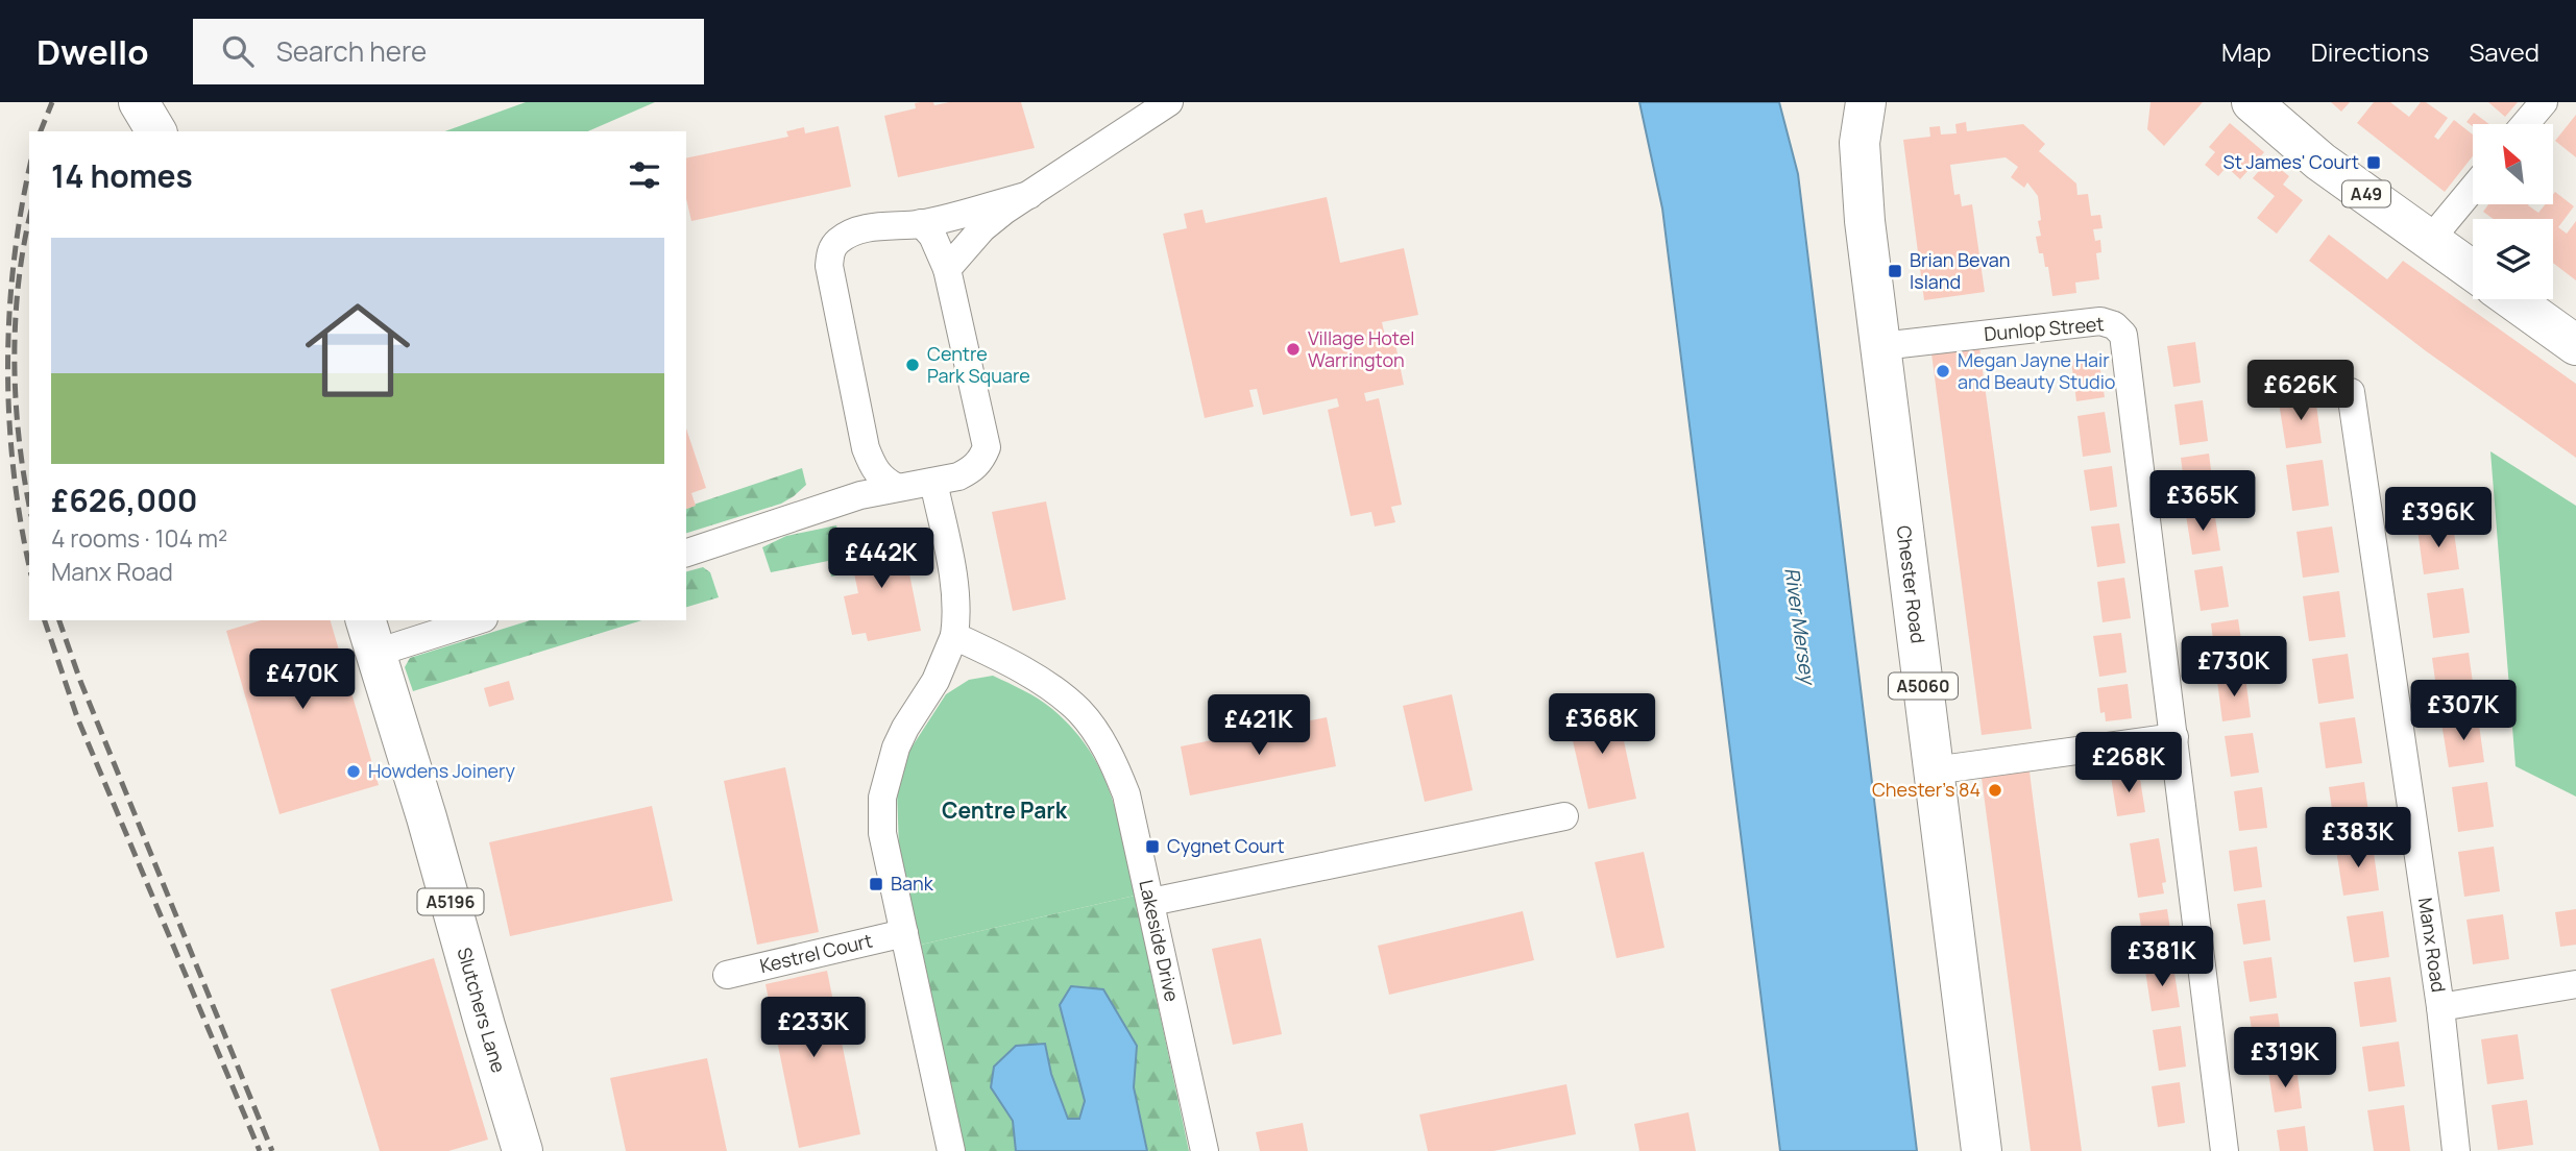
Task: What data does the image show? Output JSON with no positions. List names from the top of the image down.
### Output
{
  "streets": {
    "highway": [
      "A49",
      "Chester Road",
      "A5060",
      "A5196",
      "Slutchers Lane"
    ],
    "street": [
      "Dunlop Street",
      "Lakeside Drive",
      "Manx Road",
      "Kestrel Court"
    ]
  },
  "crossings": [
    ["Dunlop Street", "Chester Road"]
  ],
  "districts": ["Centre Park"],
  "water": ["River Mersey"],
  "places": {
    "transit": [
      "St James' Court",
      "Brian Bevan Island",
      "Cygnet Court",
      "Bank"
    ],
    "other": [
      "Village Hotel Warrington",
      "Centre Park Square",
      "Megan Jayne Hair and Beauty Studio",
      "Howdens Joinery",
      "Chester's 84"
    ]
  },
  "north": "top left",
  "page": {
    "header": "Dwello",
    "search": "Search here",
    "nav": ["Map", "Directions", "Saved"],
    "heading": "14 homes",
    "list": [
      {
        "name": "£626,000",
        "note": "4 rooms · 104 m² · Manx Road"
      }
    ],
    "price": [
      "£626K",
      "£365K",
      "£396K",
      "£442K",
      "£730K",
      "£470K",
      "£307K",
      "£368K",
      "£421K",
      "£268K",
      "£383K",
      "£381K",
      "£233K",
      "£319K"
    ]
  }
}
